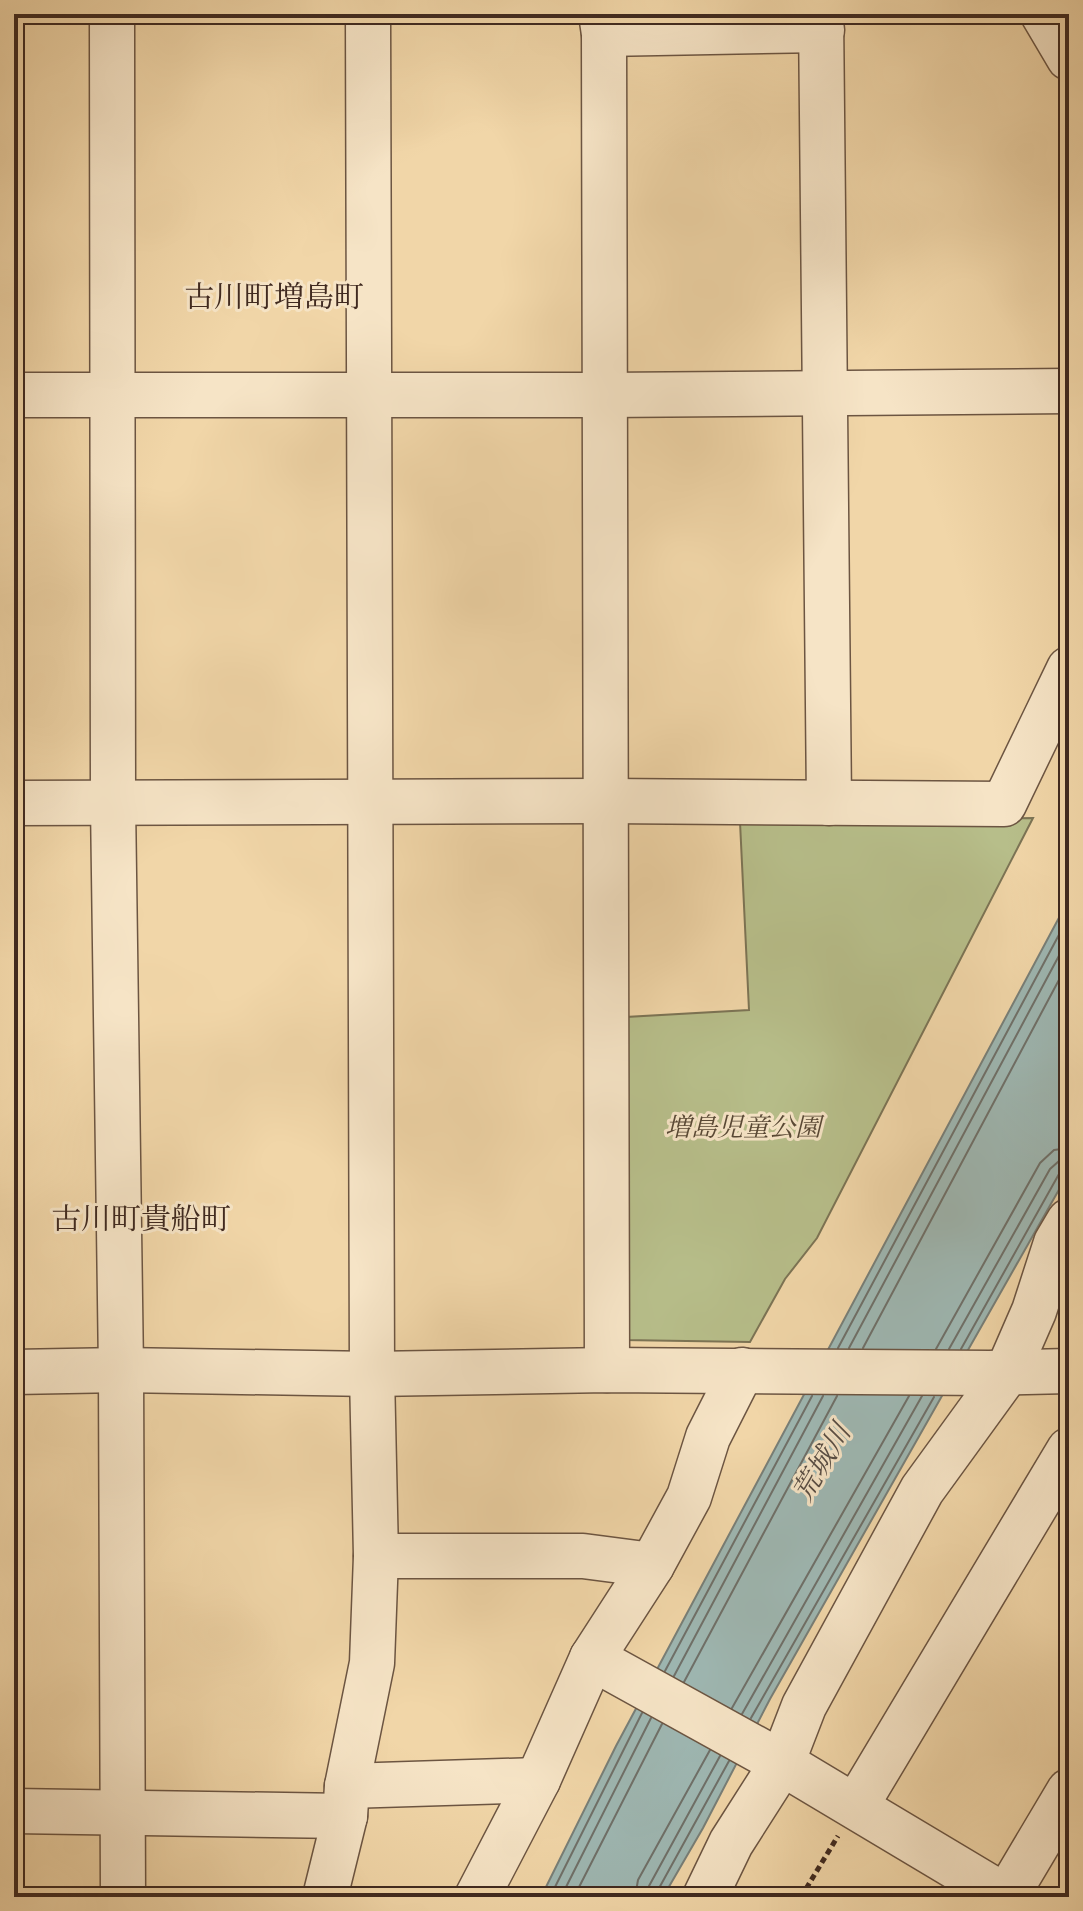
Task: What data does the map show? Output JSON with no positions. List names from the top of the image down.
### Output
{
  "districts": ["古川町増島町", "古川町貴船町"],
  "water": ["荒城川"],
  "parks": ["増島児童公園"]
}
